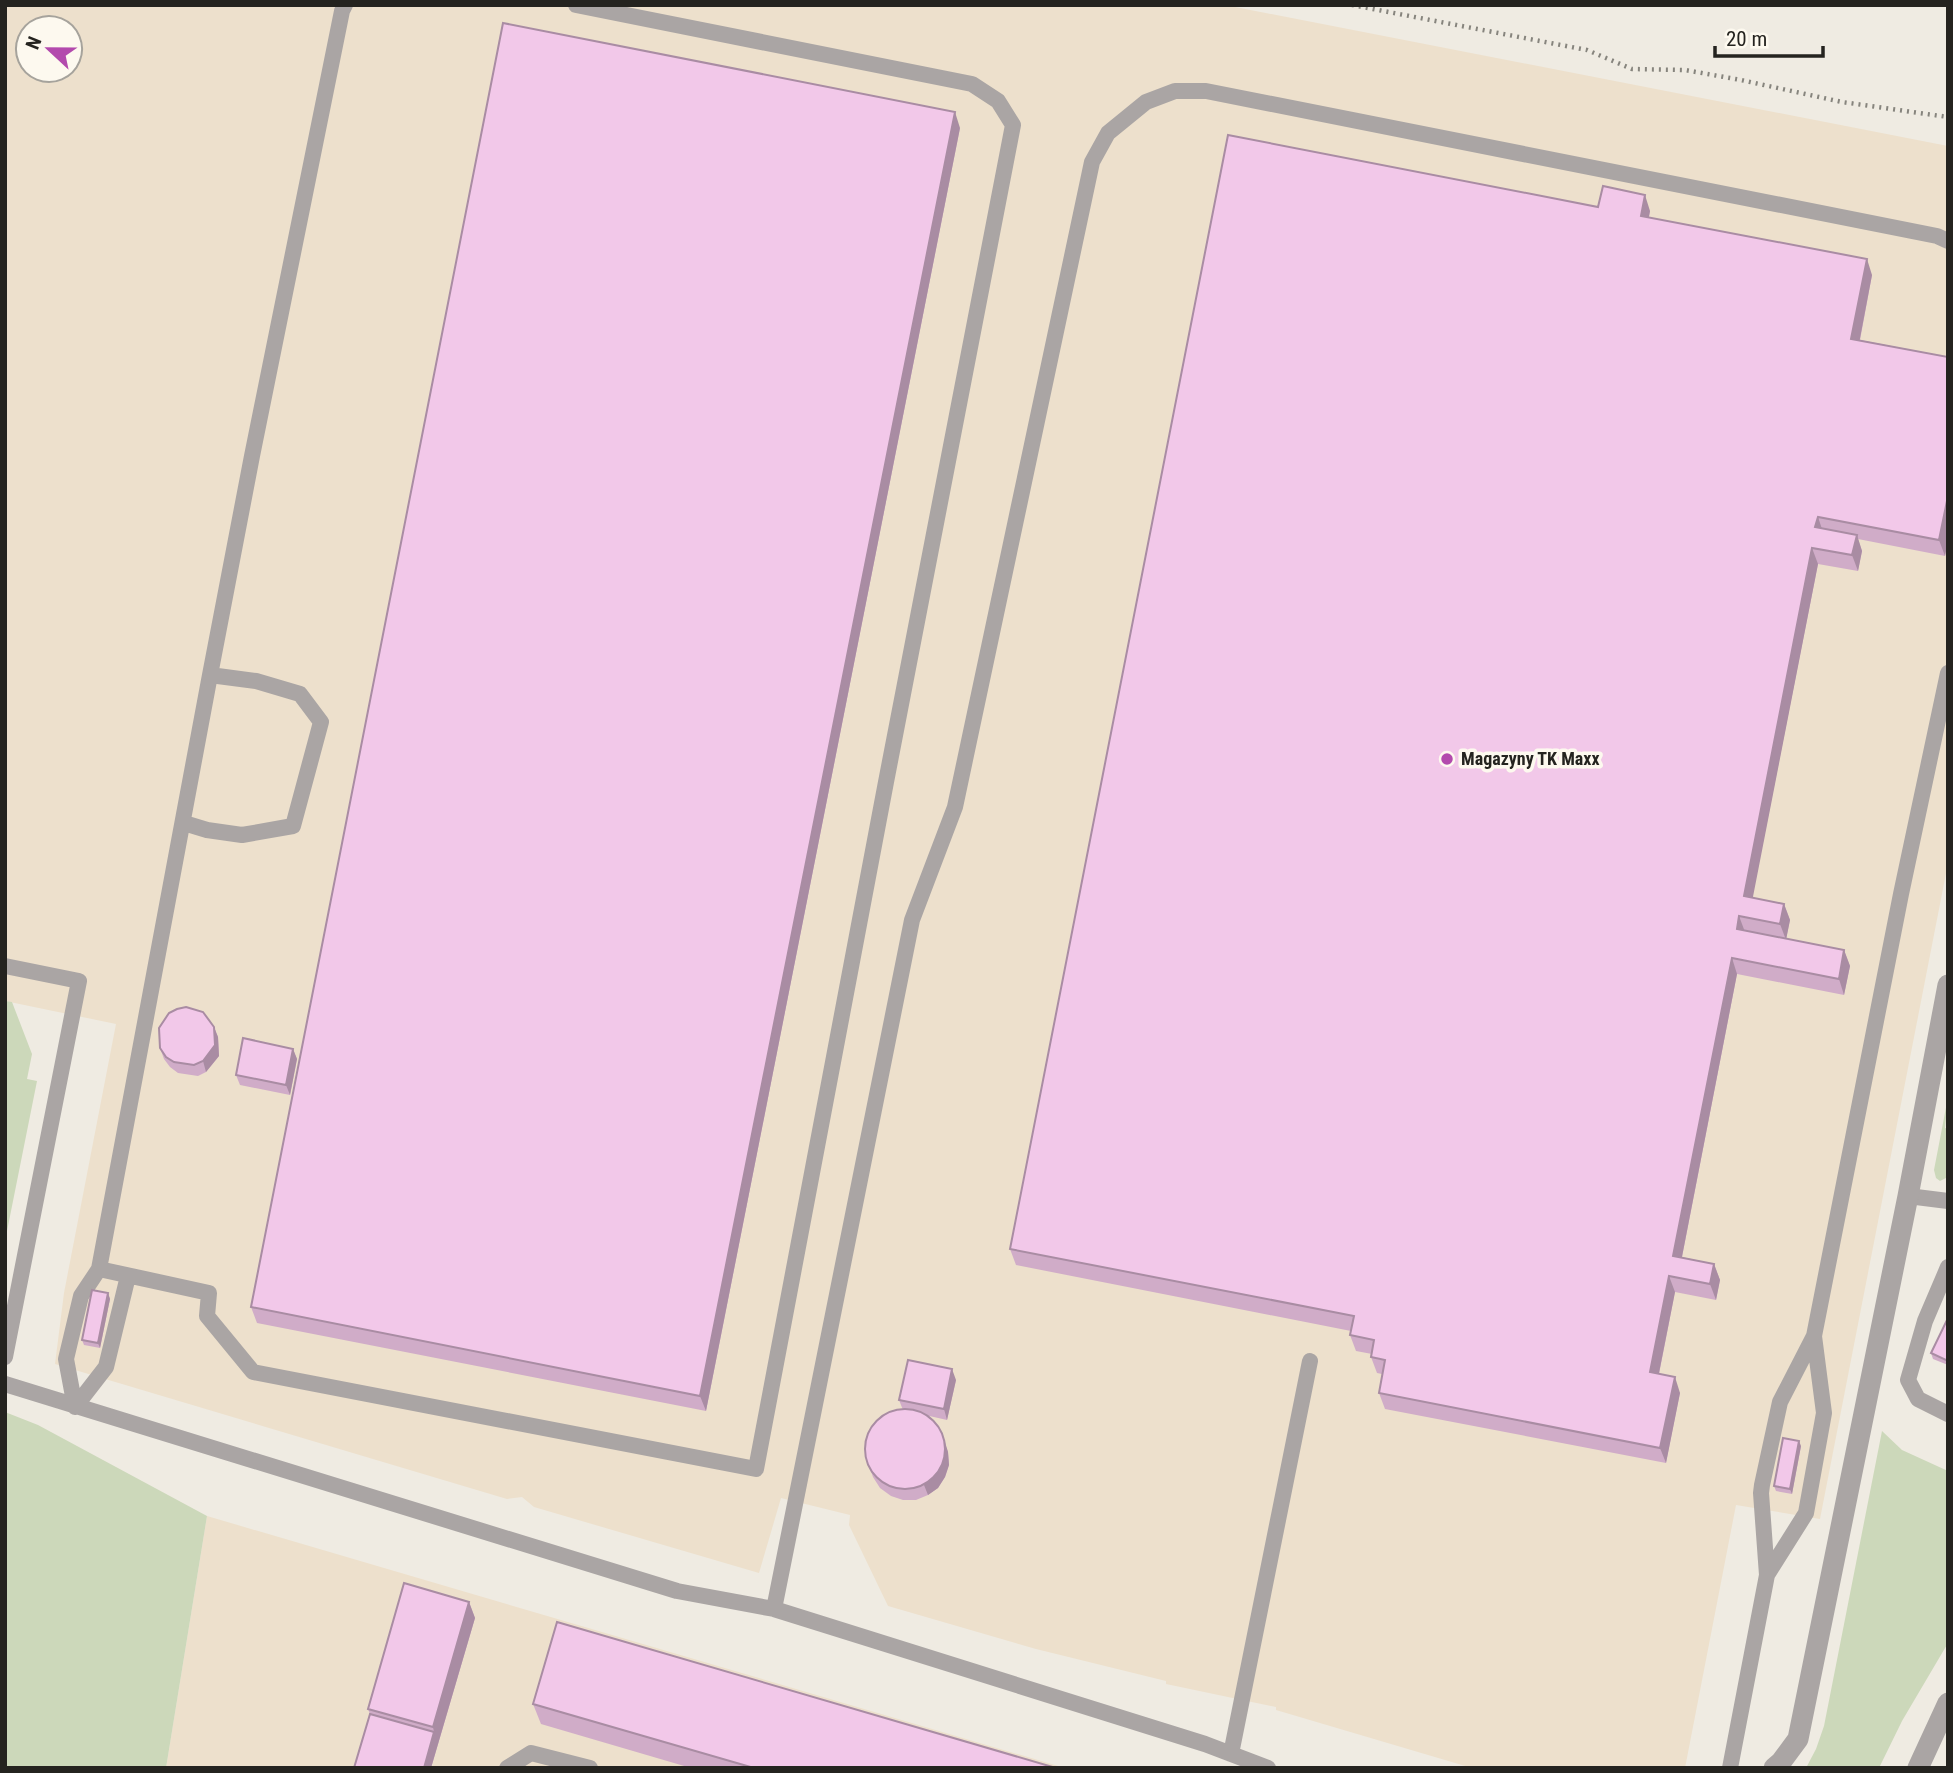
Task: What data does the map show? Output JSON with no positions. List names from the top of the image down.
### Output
{
  "places": ["Magazyny TK Maxx"],
  "scale_bar": "20 m",
  "north": "left"
}
